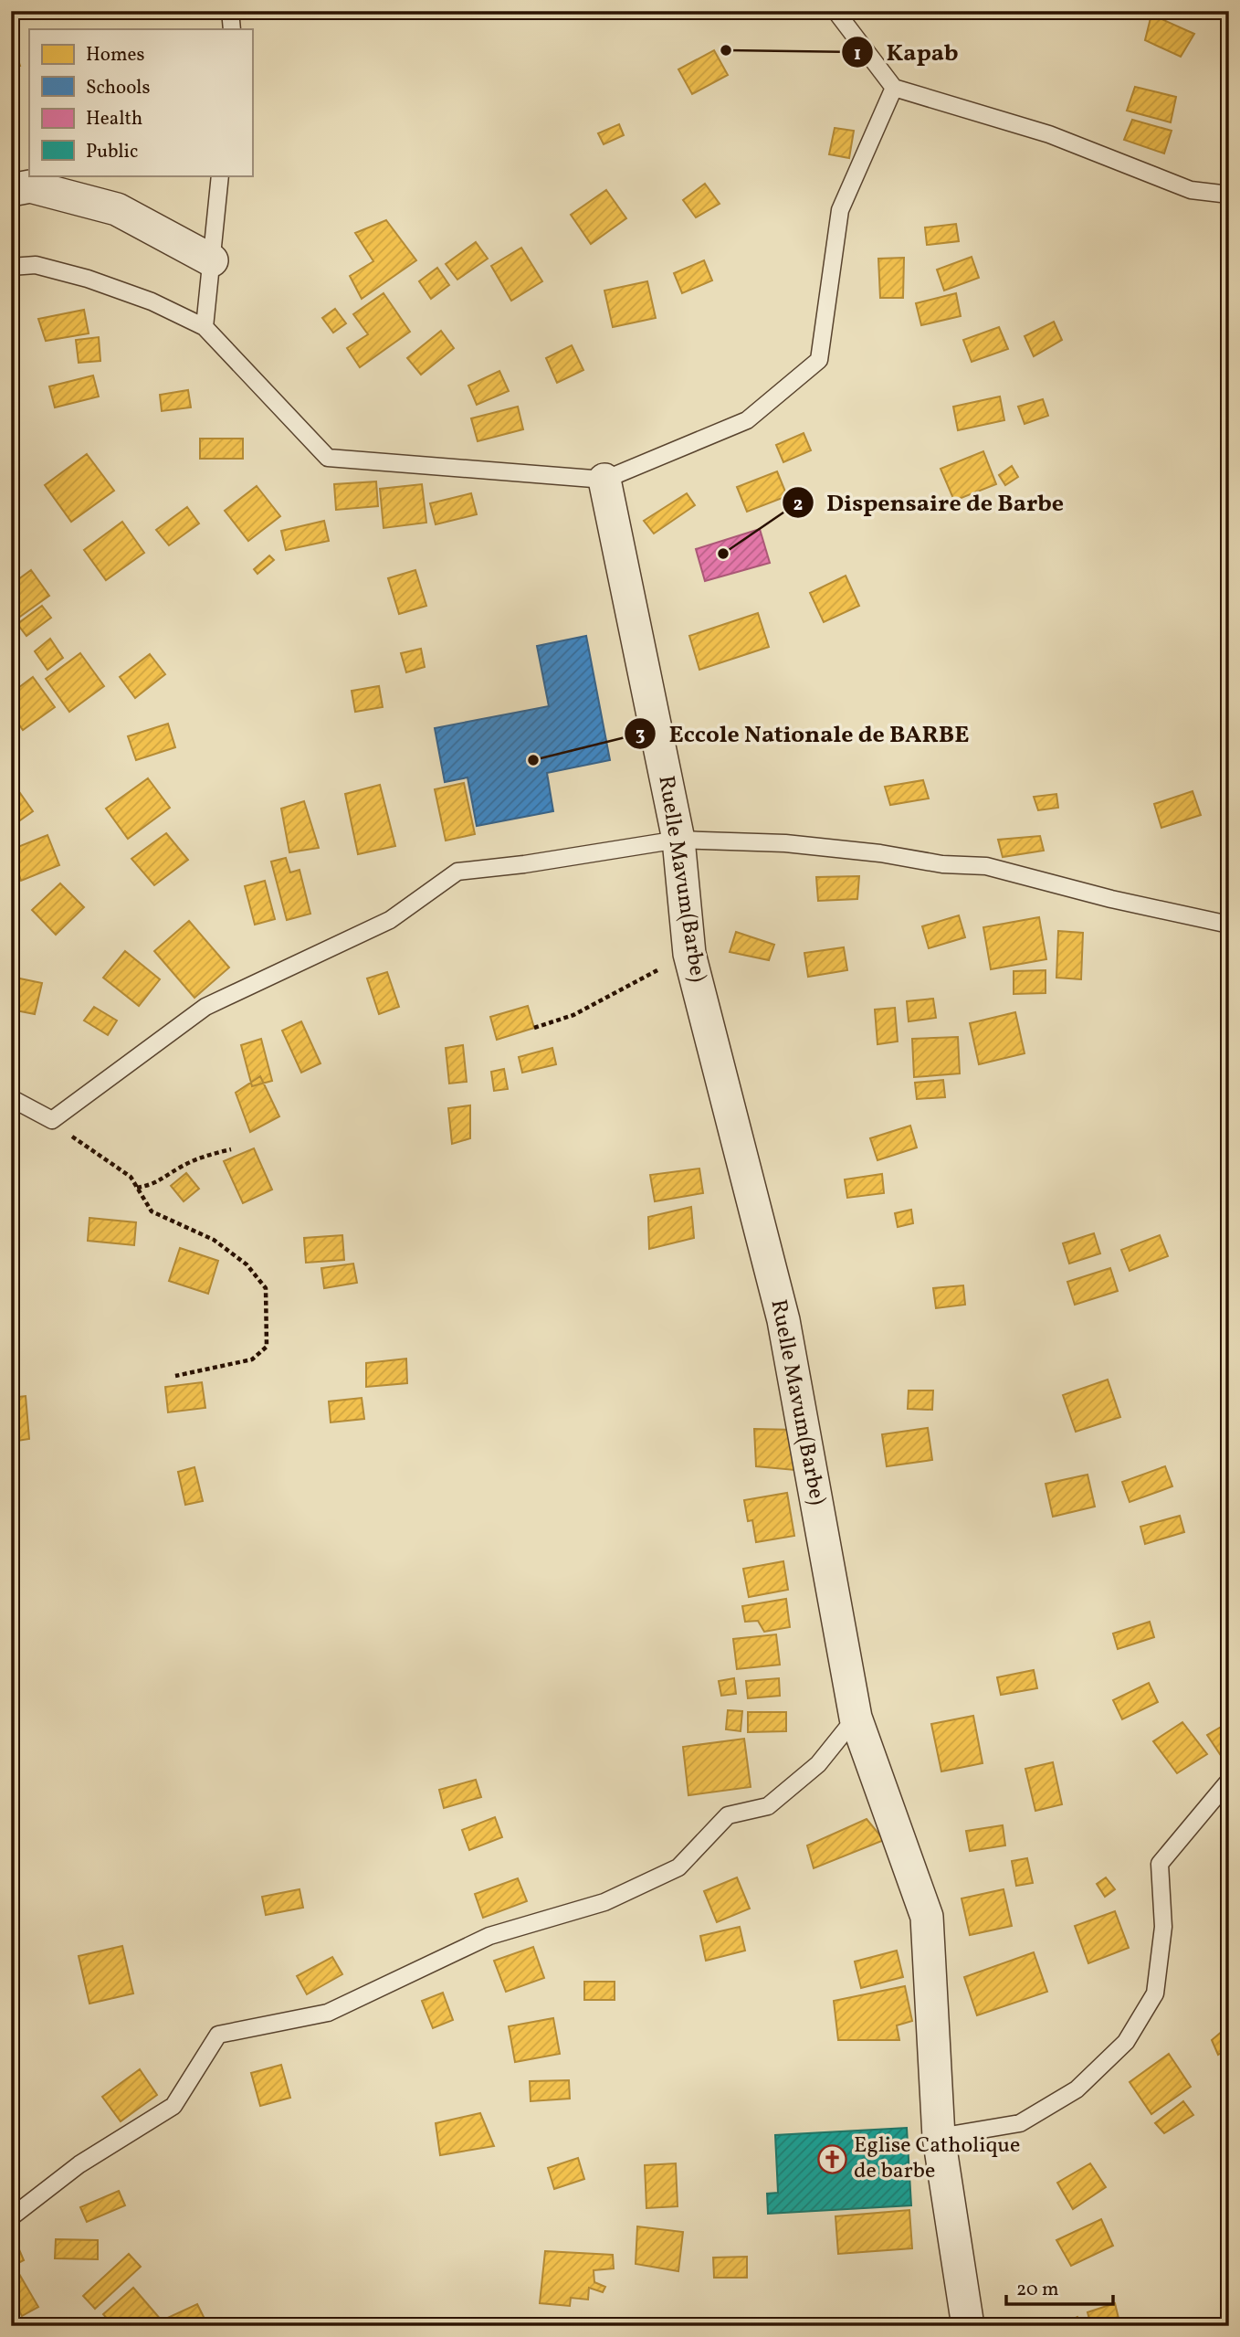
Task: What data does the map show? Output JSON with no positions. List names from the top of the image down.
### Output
{
  "streets": {
    "street": ["Ruelle Mavum(Barbe)"]
  },
  "places": {
    "other": ["Kapab", "Dispensaire de Barbe", "Eccole Nationale de BARBE"],
    "church": ["Eglise Catholique de barbe"]
  },
  "legend": [
    "Homes",
    "Schools",
    "Health",
    "Public"
  ],
  "scale_bar": "20 m"
}
